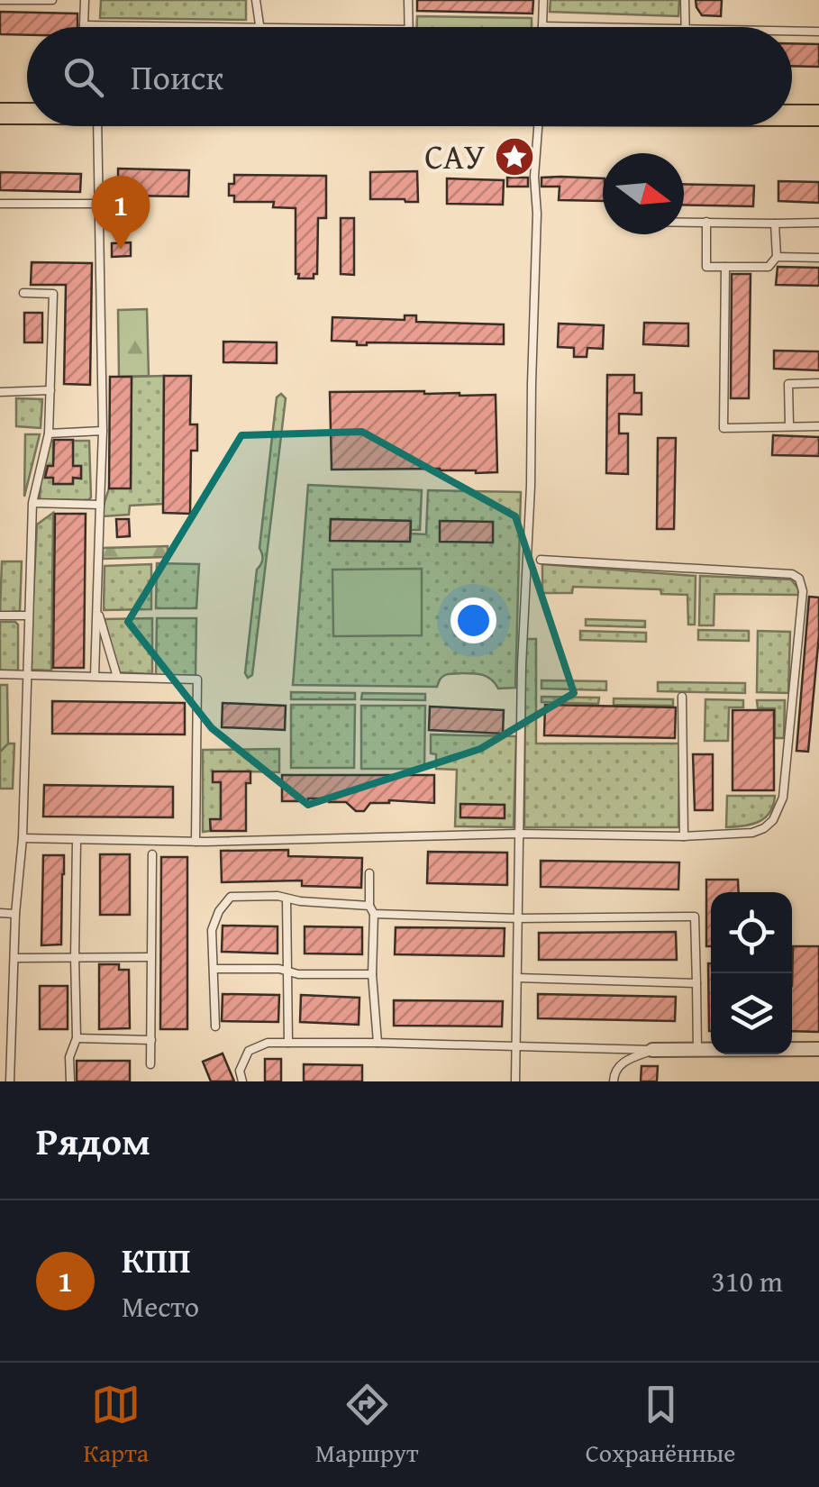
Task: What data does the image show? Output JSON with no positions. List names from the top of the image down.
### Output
{
  "places": {
    "place": ["САУ"]
  },
  "north": "right",
  "page": {
    "search": "Поиск",
    "pins": "1",
    "heading": "Рядом",
    "list": [
      {
        "mark": "1",
        "name": "КПП",
        "note": "Место",
        "value": "310 m"
      }
    ],
    "nav": ["Карта", "Маршрут", "Сохранённые"]
  }
}
